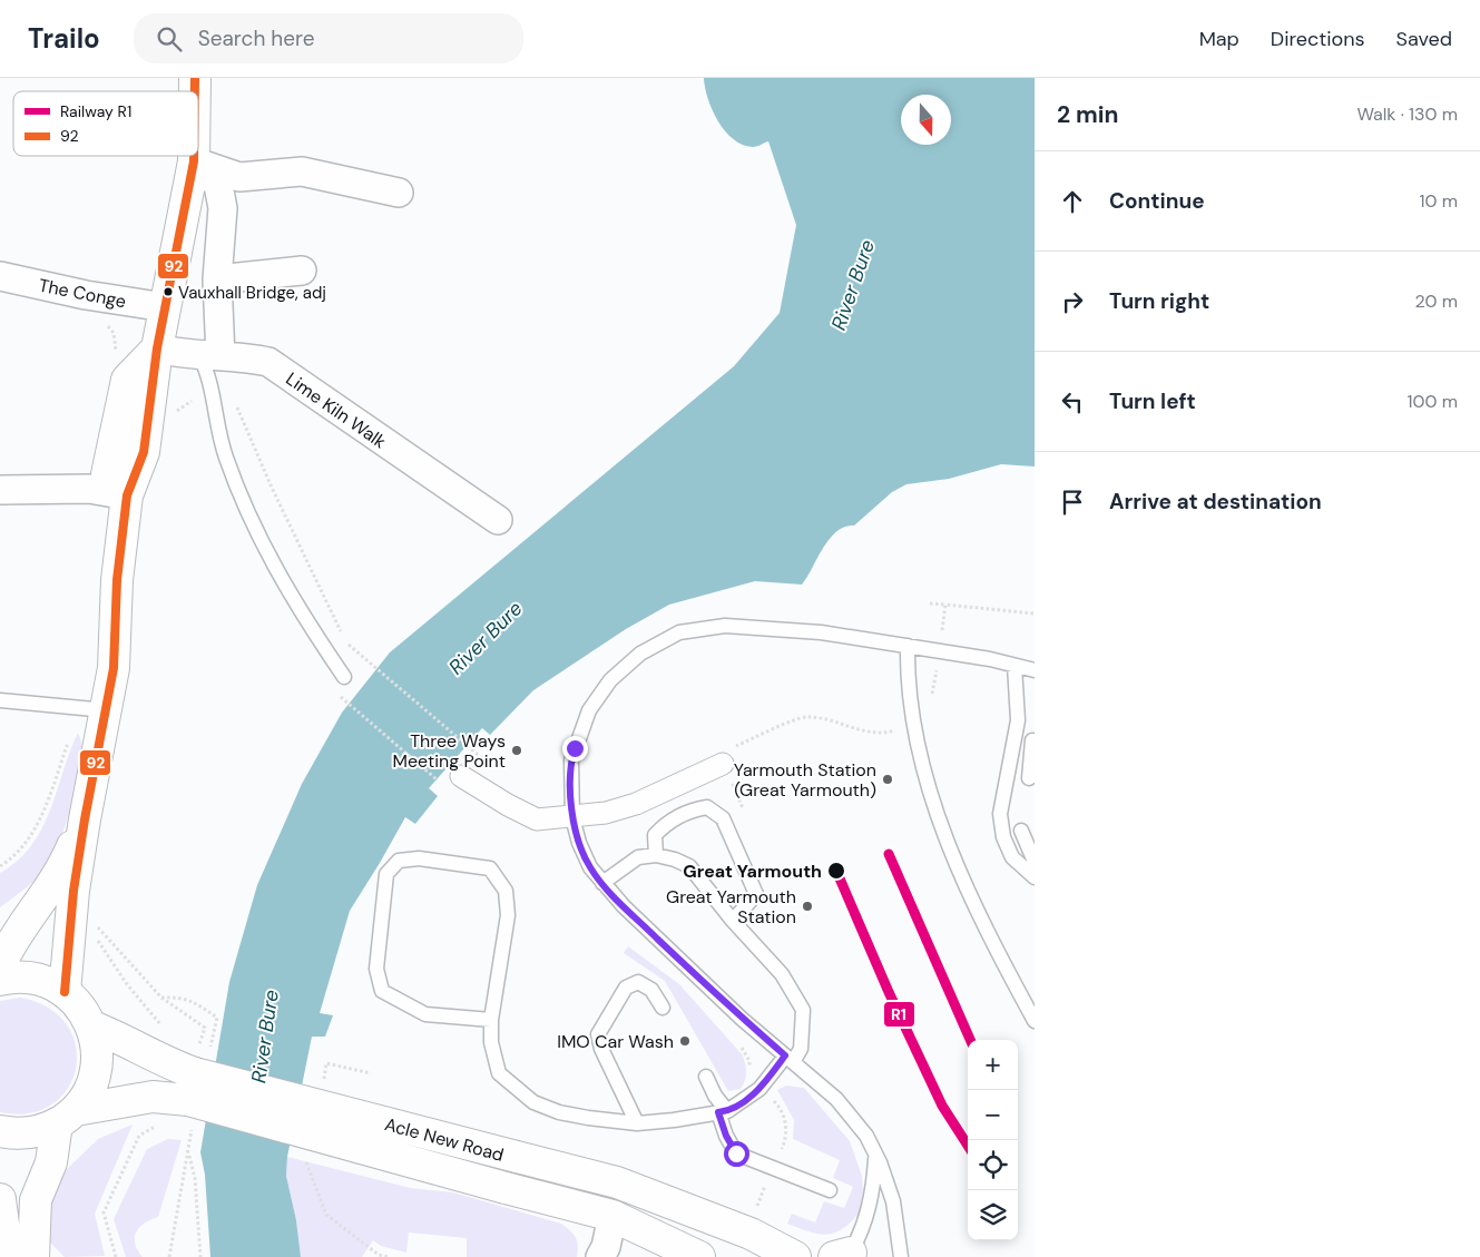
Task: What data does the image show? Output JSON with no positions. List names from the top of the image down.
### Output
{
  "streets": {
    "main road": ["Acle New Road"],
    "street": ["The Conge", "Lime Kiln Walk"]
  },
  "water": ["River Bure"],
  "places": [
    "Vauxhall Bridge, adj",
    "Three Ways Meeting Point",
    "Yarmouth Station (Great Yarmouth)",
    "Great Yarmouth",
    "Great Yarmouth Station",
    "IMO Car Wash"
  ],
  "lines": ["transit line 92", "rail line R1"],
  "legend": ["Railway R1", "92"],
  "north": "bottom",
  "page": {
    "header": "Trailo",
    "search": "Search here",
    "nav": ["Map", "Directions", "Saved"],
    "heading": ["2 min", "Walk · 130 m"],
    "list": [
      ["Continue", "10 m"],
      ["Turn right", "20 m"],
      ["Turn left", "100 m"],
      "Arrive at destination"
    ],
    "map_buttons": ["+", "−"]
  }
}
